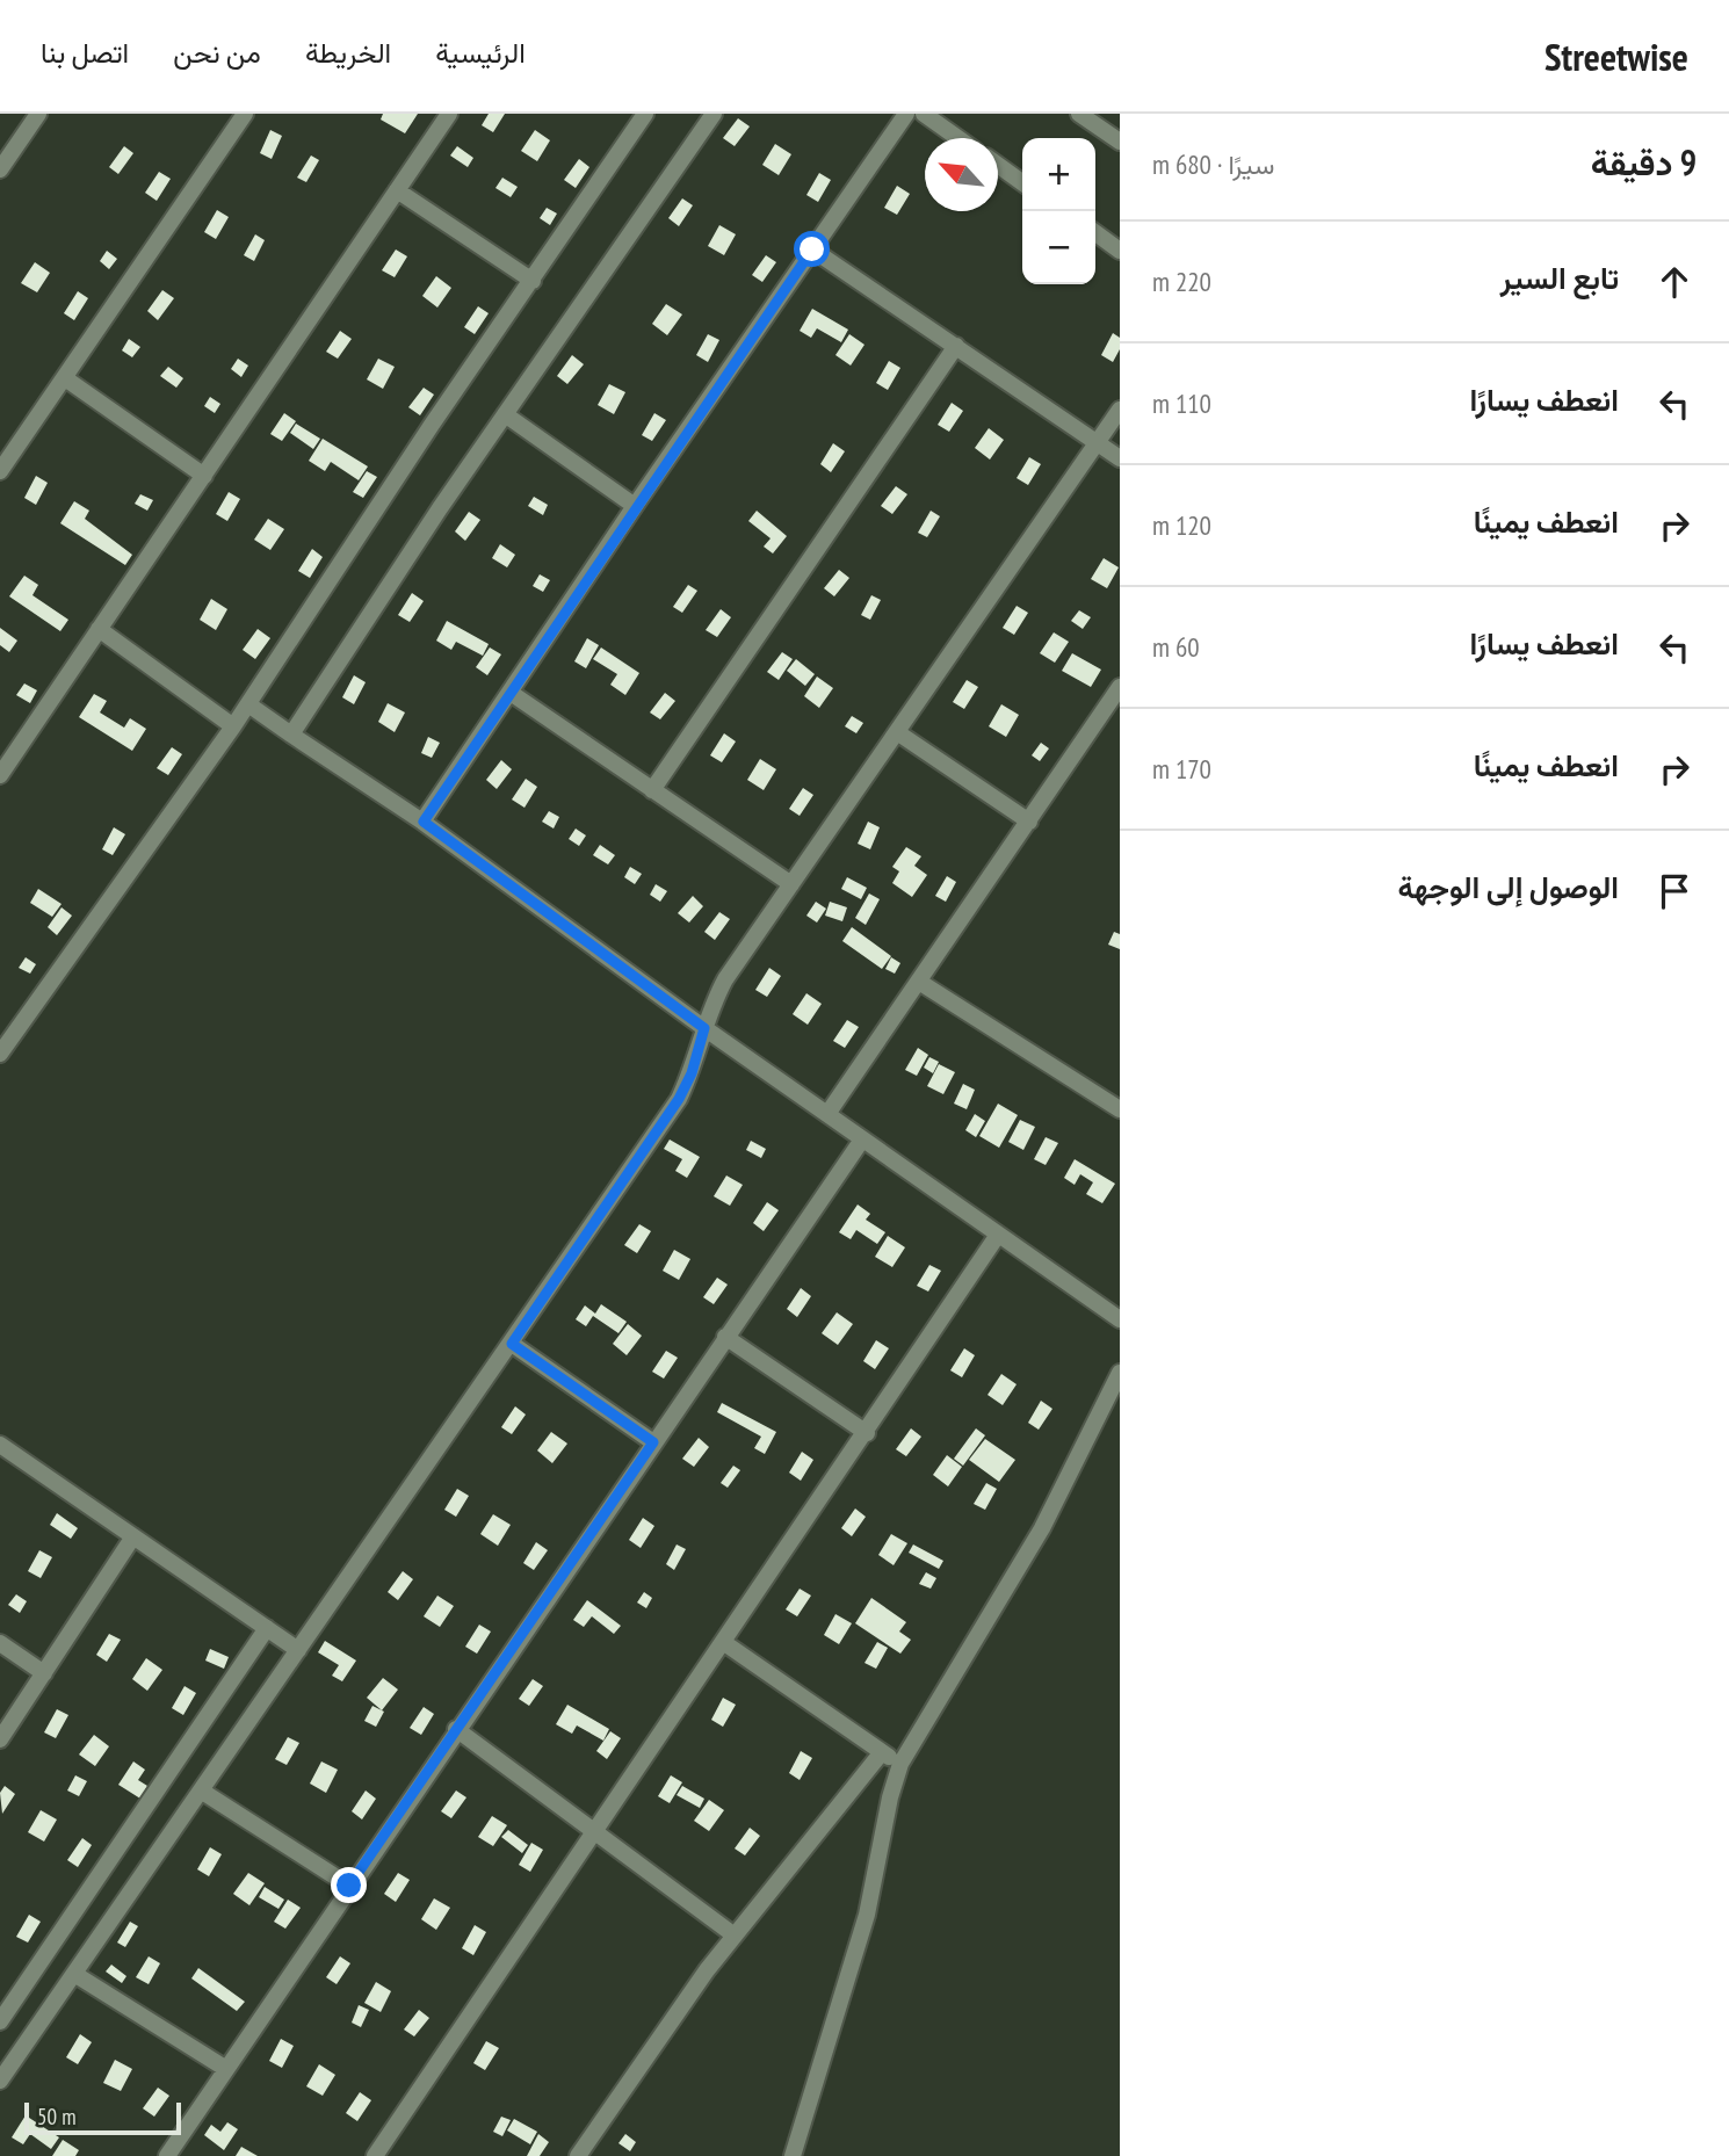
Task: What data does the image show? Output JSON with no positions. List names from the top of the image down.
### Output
{
  "scale_bar": "50 m",
  "north": "top left",
  "page": {
    "header": "Streetwise",
    "nav": [
      "الرئيسية",
      "الخريطة",
      "من نحن",
      "اتصل بنا"
    ],
    "heading": ["9 دقيقة", "سيرًا · 680 m"],
    "map_buttons": ["+", "−"],
    "list": [
      ["تابع السير", "220 m"],
      ["انعطف يسارًا", "110 m"],
      ["انعطف يمينًا", "120 m"],
      ["انعطف يسارًا", "60 m"],
      ["انعطف يمينًا", "170 m"],
      "الوصول إلى الوجهة"
    ],
    "scale": "50 m"
  }
}
